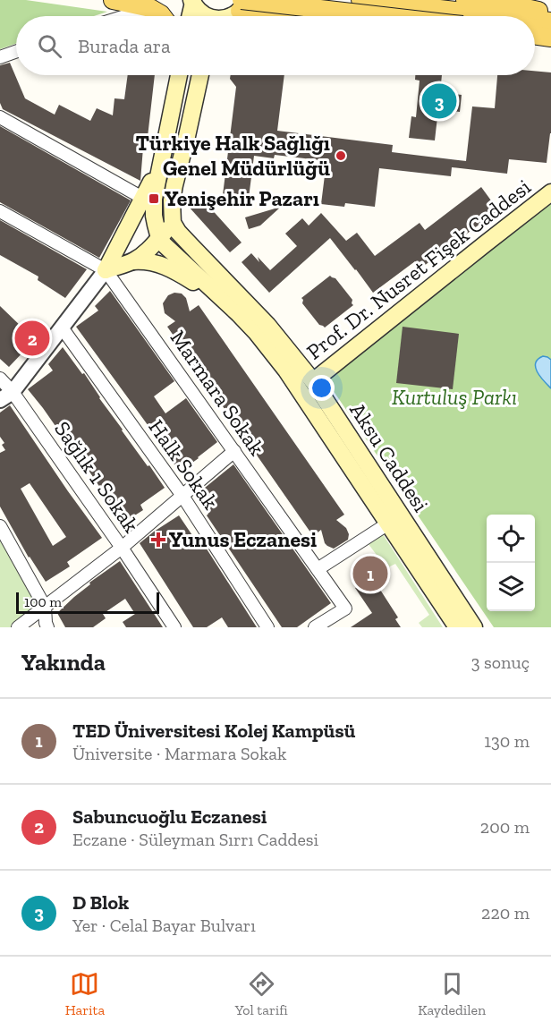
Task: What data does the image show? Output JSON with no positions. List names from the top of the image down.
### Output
{
  "streets": {
    "main road": ["Prof. Dr. Nusret Fişek Caddesi", "Aksu Caddesi"],
    "street": ["Marmara Sokak", "Halk Sokak", "Sağlık 1 Sokak"]
  },
  "crossings": [
    ["Prof. Dr. Nusret Fişek Caddesi", "Aksu Caddesi"]
  ],
  "parks": ["Kurtuluş Parkı"],
  "places": {
    "other": ["Türkiye Halk Sağlığı Genel Müdürlüğü"],
    "transit": ["Yenişehir Pazarı"],
    "health": ["Yunus Eczanesi"]
  },
  "scale_bar": "100 m",
  "page": {
    "search": "Burada ara",
    "pins": ["3", "2", "1"],
    "scale": "100 m",
    "heading": ["Yakında", "3 sonuç"],
    "list": [
      {
        "mark": "1",
        "name": "TED Üniversitesi Kolej Kampüsü",
        "note": "Üniversite · Marmara Sokak",
        "value": "130 m"
      },
      {
        "mark": "2",
        "name": "Sabuncuoğlu Eczanesi",
        "note": "Eczane · Süleyman Sırrı Caddesi",
        "value": "200 m"
      },
      {
        "mark": "3",
        "name": "D Blok",
        "note": "Yer · Celal Bayar Bulvarı",
        "value": "220 m"
      }
    ],
    "nav": ["Harita", "Yol tarifi", "Kaydedilen"]
  }
}
